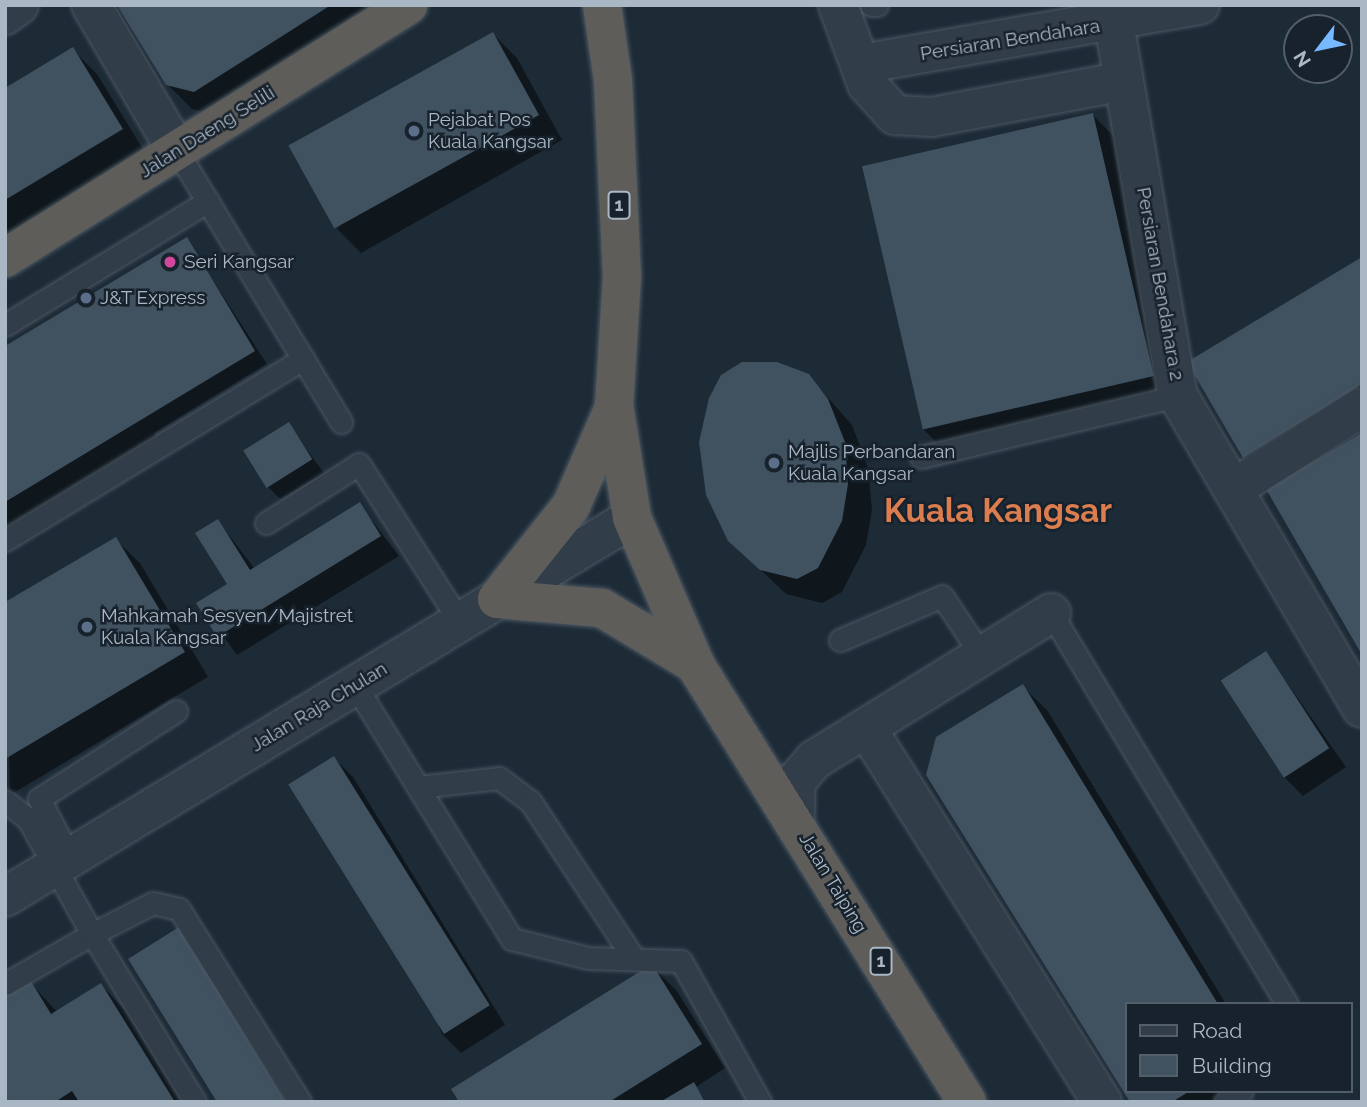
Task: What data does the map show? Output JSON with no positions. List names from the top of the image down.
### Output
{
  "streets": {
    "highway": ["Jalan Daeng Selili", "1", "Jalan Taiping"],
    "street": ["Persiaran Bendahara", "Persiaran Bendahara 2", "Jalan Raja Chulan"]
  },
  "crossings": [
    ["Persiaran Bendahara", "Persiaran Bendahara 2"],
    ["1", "Jalan Raja Chulan"],
    ["1", "Jalan Taiping"]
  ],
  "districts": ["Kuala Kangsar"],
  "places": [
    "Pejabat Pos Kuala Kangsar",
    "Seri Kangsar",
    "J&T Express",
    "Majlis Perbandaran Kuala Kangsar",
    "Mahkamah Sesyen/Majistret Kuala Kangsar"
  ],
  "legend": ["Road", "Building"],
  "north": "bottom left"
}
